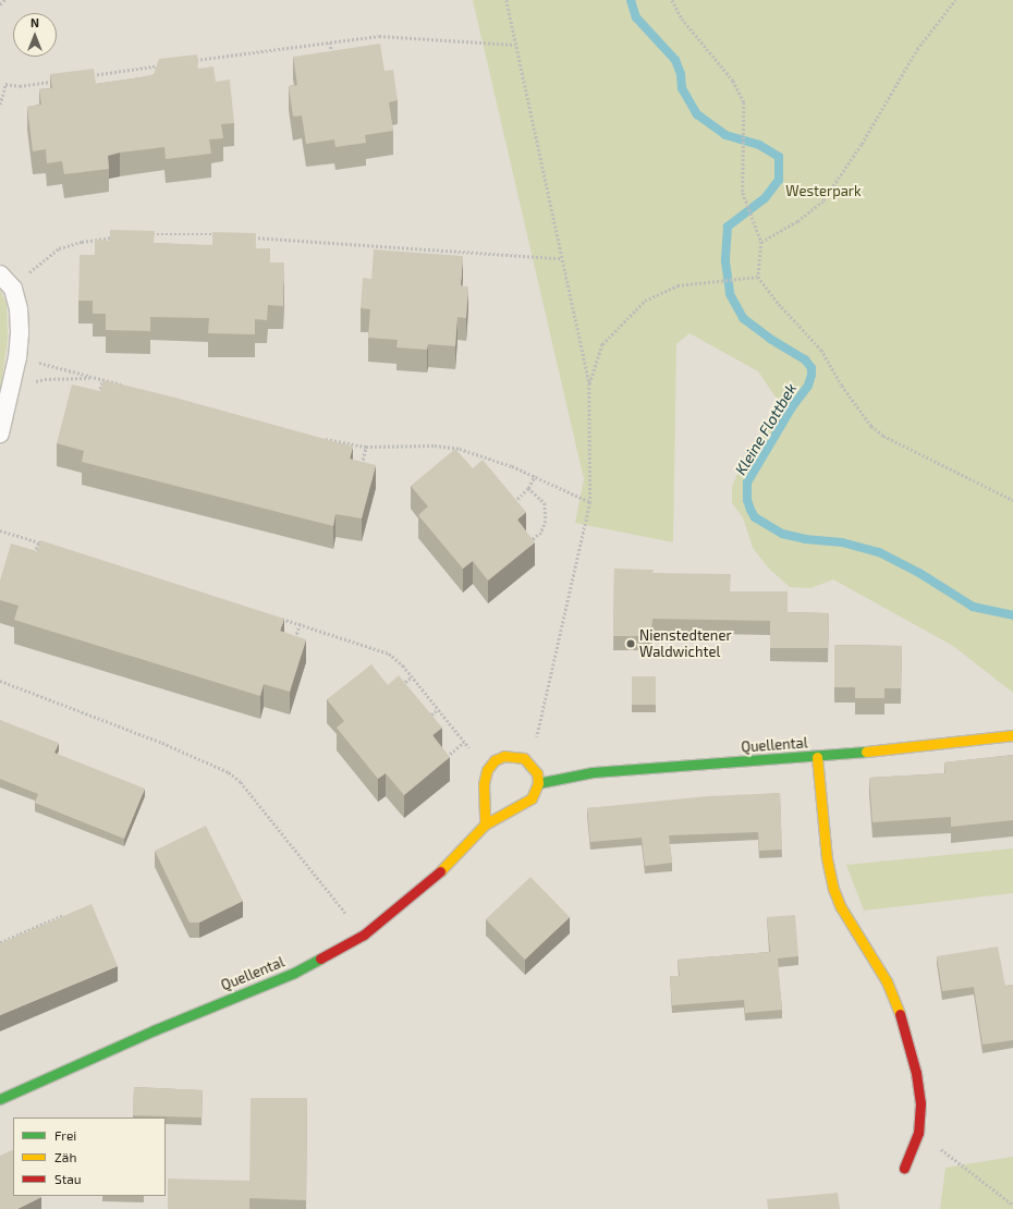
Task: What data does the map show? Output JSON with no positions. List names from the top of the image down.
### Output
{
  "streets": {
    "street": ["Quellental"]
  },
  "water": ["Kleine Flottbek"],
  "parks": ["Westerpark"],
  "places": ["Nienstedtener Waldwichtel"],
  "legend": ["Frei", "Zäh", "Stau"],
  "north": "top"
}
